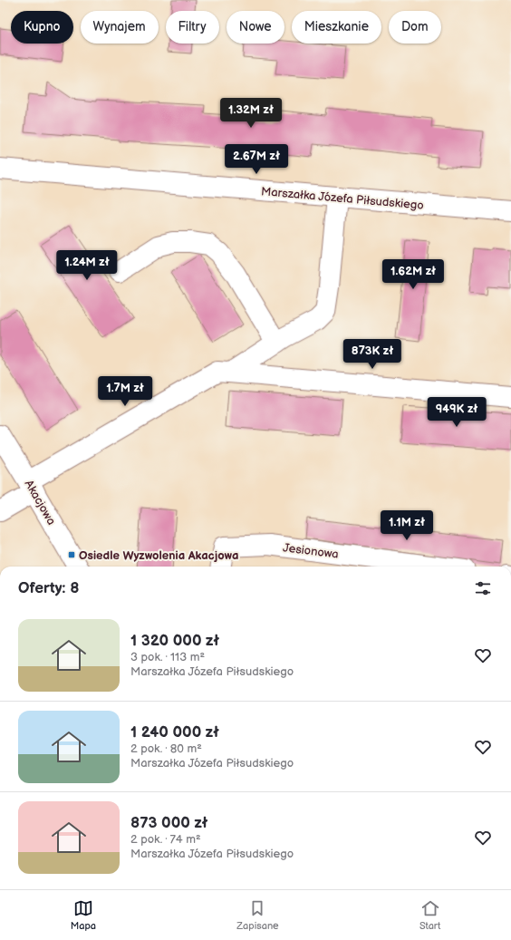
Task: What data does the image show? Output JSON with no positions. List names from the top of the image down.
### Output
{
  "streets": {
    "street": ["Marszałka Józefa Piłsudskiego", "Akacjowa", "Jesionowa"]
  },
  "places": {
    "transit": ["Osiedle Wyzwolenia Akacjowa"]
  },
  "page": {
    "chip": [
      "Kupno",
      "Wynajem",
      "Filtry",
      "Nowe",
      "Mieszkanie",
      "Dom"
    ],
    "price": [
      "1.32M zł",
      "2.67M zł",
      "1.24M zł",
      "1.62M zł",
      "873K zł",
      "1.7M zł",
      "949K zł",
      "1.1M zł"
    ],
    "heading": "Oferty: 8",
    "list": [
      {
        "name": "1 320 000 zł",
        "note": "3 pok. · 113 m² · Marszałka Józefa Piłsudskiego"
      },
      {
        "name": "1 240 000 zł",
        "note": "2 pok. · 80 m² · Marszałka Józefa Piłsudskiego"
      },
      {
        "name": "873 000 zł",
        "note": "2 pok. · 74 m² · Marszałka Józefa Piłsudskiego"
      }
    ],
    "tabs": ["Mapa", "Zapisane", "Start"]
  }
}
